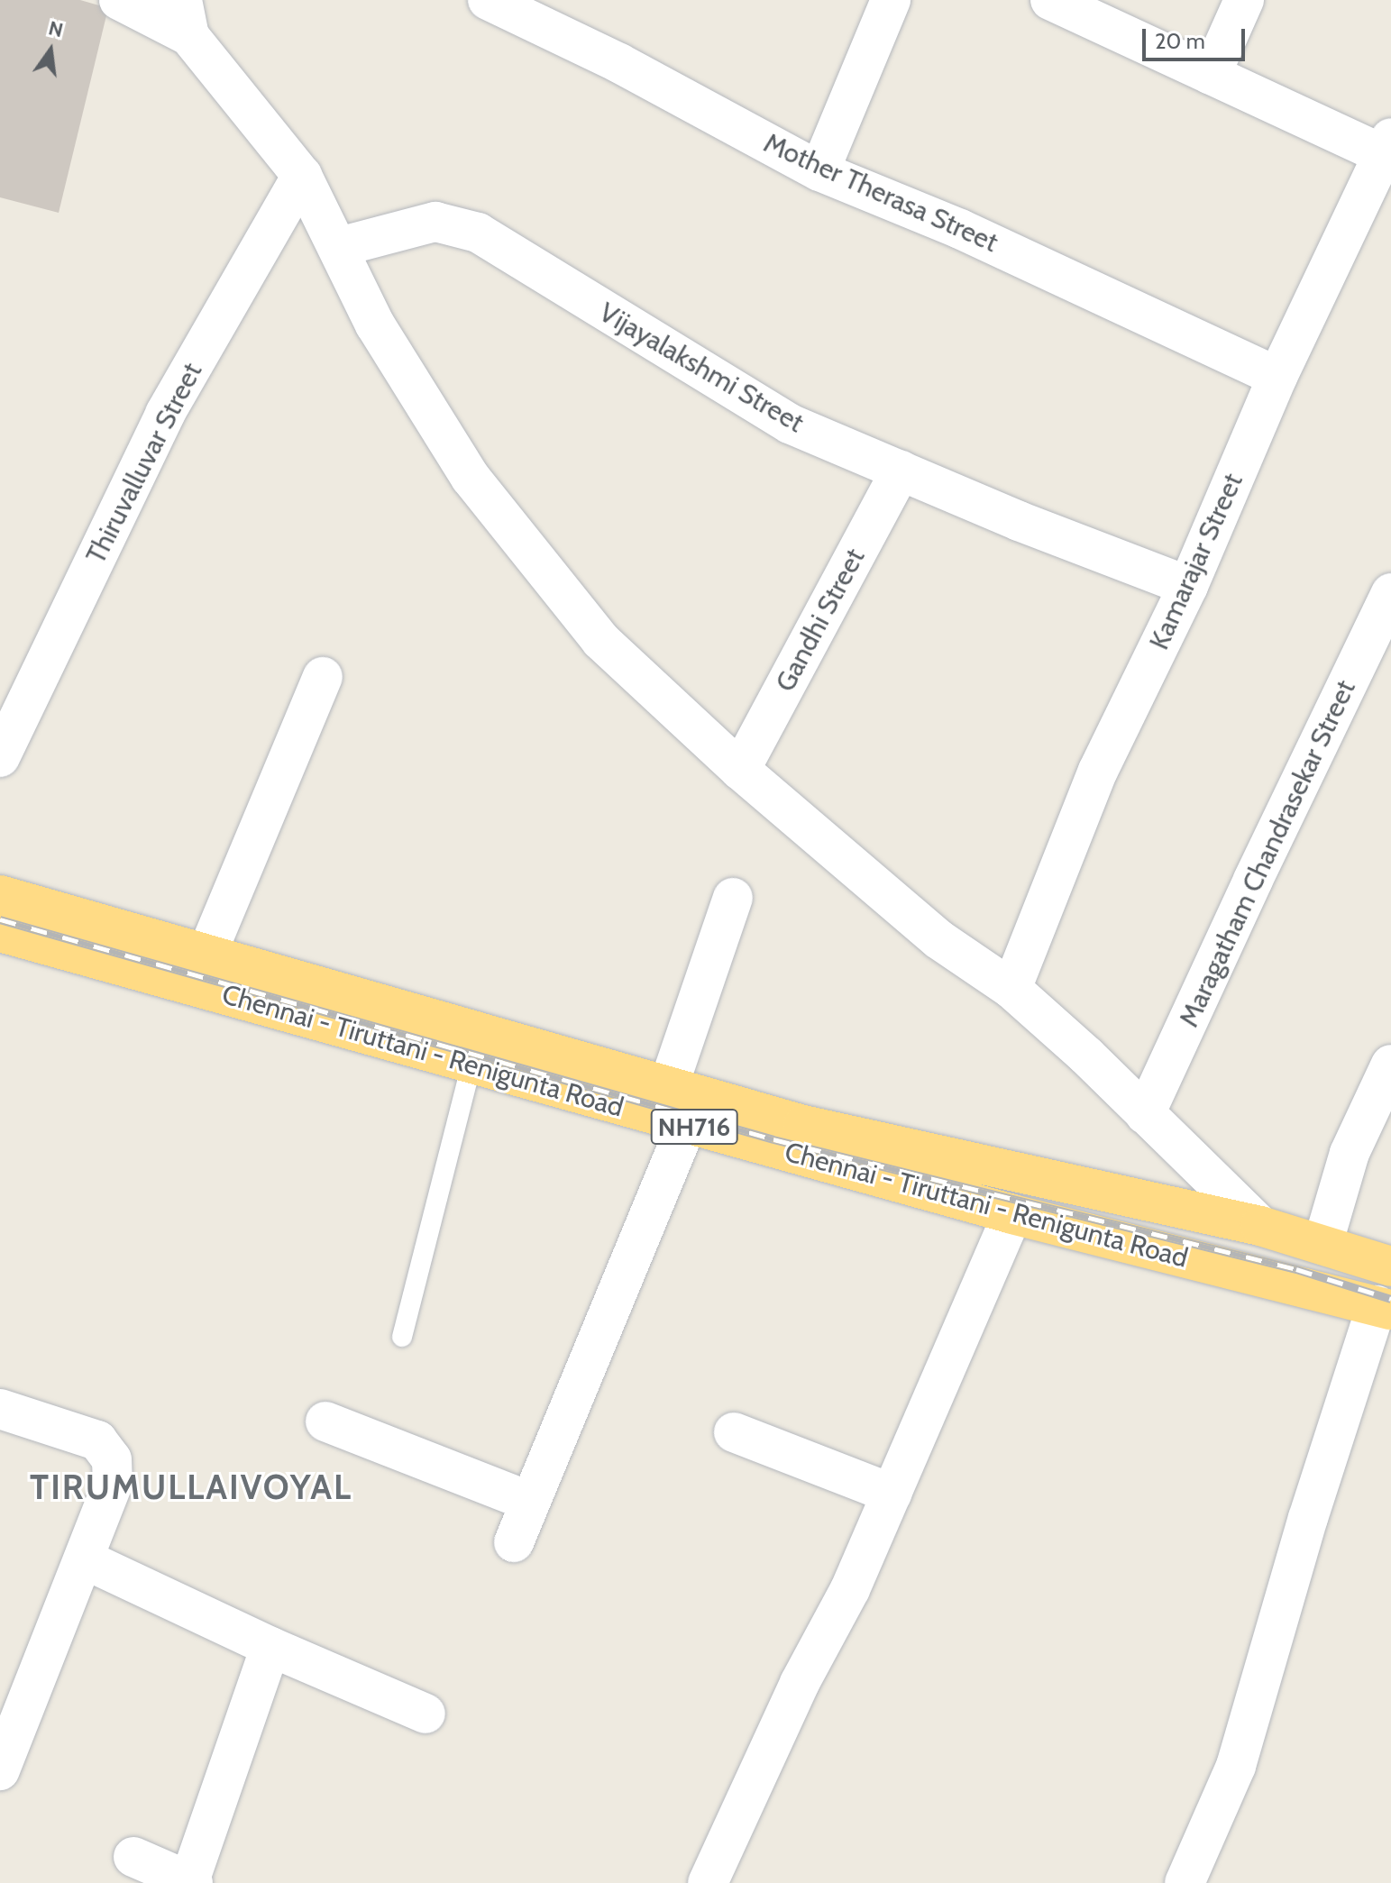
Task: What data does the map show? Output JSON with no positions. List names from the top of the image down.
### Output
{
  "streets": {
    "highway": ["Chennai - Tiruttani - Renigunta Road", "NH716"],
    "street": [
      "Mother Therasa Street",
      "Vijayalakshmi Street",
      "Thiruvalluvar Street",
      "Kamarajar Street",
      "Gandhi Street",
      "Maragatham Chandrasekar Street"
    ]
  },
  "crossings": [
    ["Mother Therasa Street", "Kamarajar Street"],
    ["Vijayalakshmi Street", "Kamarajar Street"],
    ["Vijayalakshmi Street", "Gandhi Street"]
  ],
  "districts": ["TIRUMULLAIVOYAL"],
  "scale_bar": "20 m",
  "north": "top"
}
